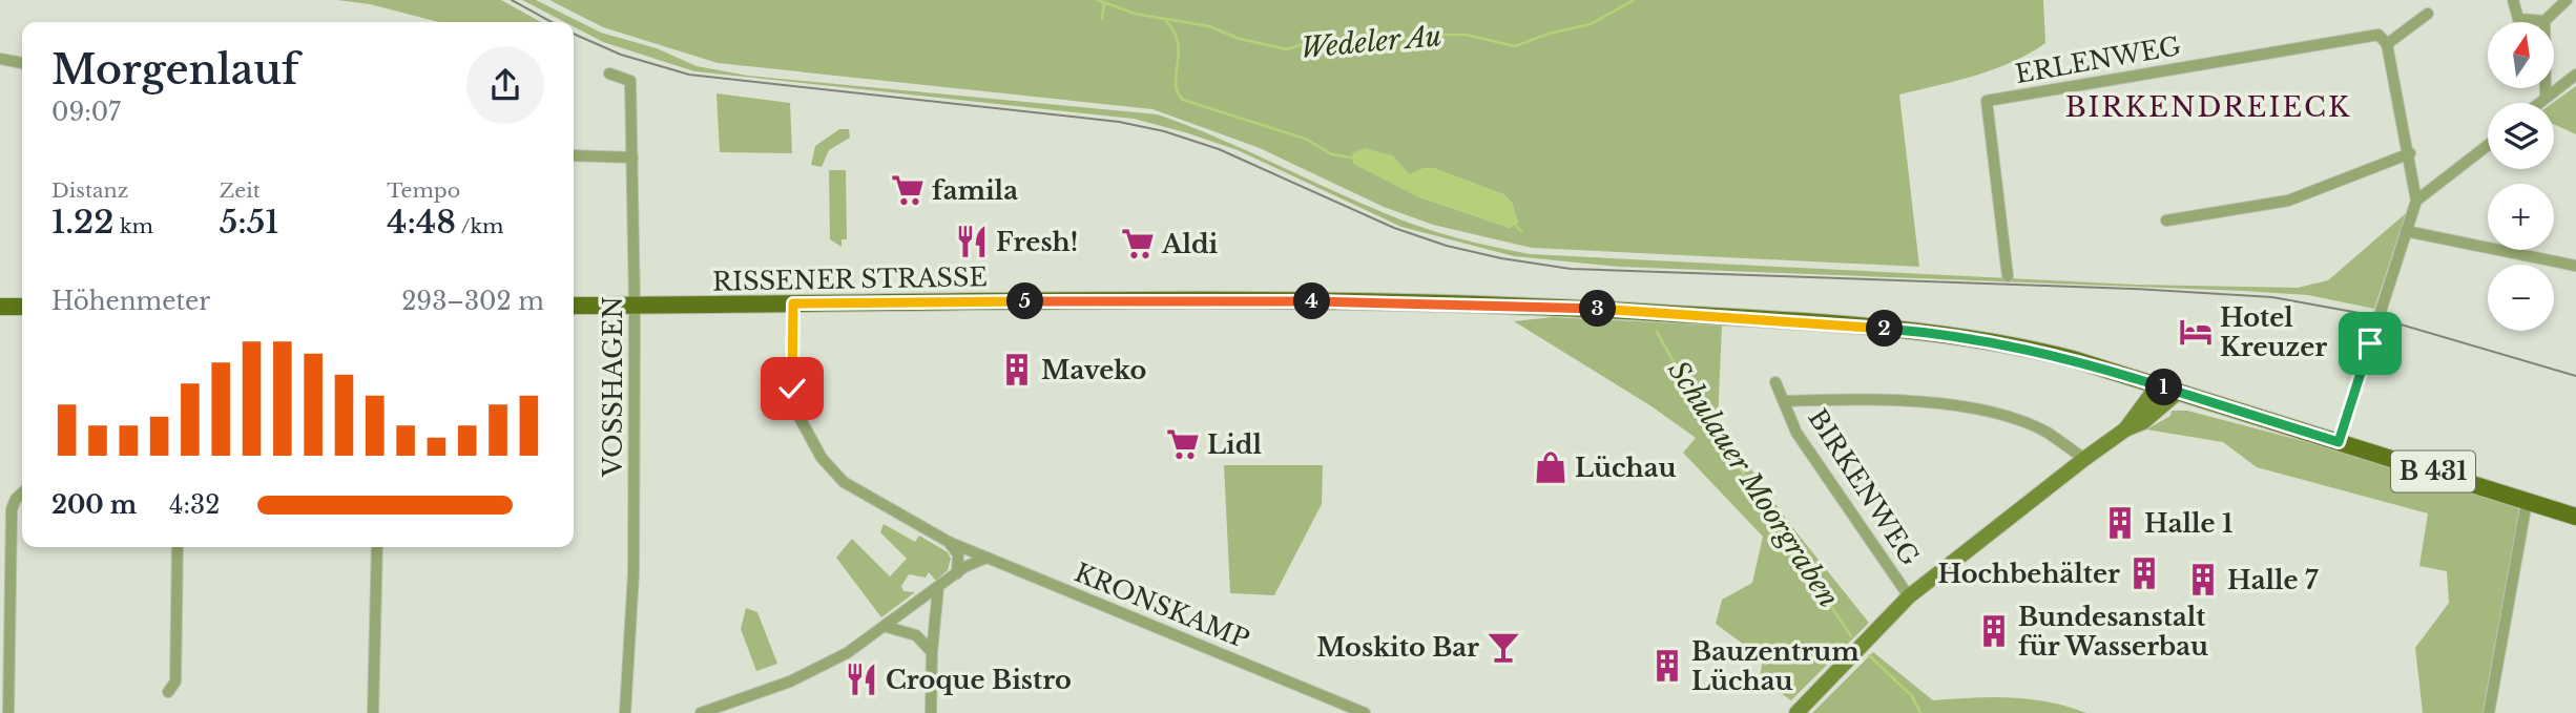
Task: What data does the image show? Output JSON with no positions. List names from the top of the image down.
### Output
{
  "streets": {
    "main road": ["RISSENER STRASSE", "B 431"],
    "street": [
      "ERLENWEG",
      "VOSSHAGEN",
      "BIRKENWEG",
      "KRONSKAMP"
    ]
  },
  "crossings": [
    ["RISSENER STRASSE", "VOSSHAGEN"],
    ["RISSENER STRASSE", "B 431"],
    ["RISSENER STRASSE", "KRONSKAMP"]
  ],
  "districts": ["BIRKENDREIECK"],
  "water": ["Wedeler Au", "Schulauer Moorgraben"],
  "places": {
    "supermarket": ["famila", "Aldi", "Lidl"],
    "restaurant": ["Fresh!", "Croque Bistro"],
    "hotel": ["Hotel Kreuzer"],
    "building": [
      "Maveko",
      "Halle 1",
      "Hochbehälter",
      "Halle 7",
      "Bundesanstalt für Wasserbau",
      "Bauzentrum Lüchau"
    ],
    "shop": ["Lüchau"],
    "bar": ["Moskito Bar"]
  },
  "north": "top",
  "page": {
    "map_buttons": ["+", "−"],
    "heading": ["Morgenlauf", "09:07"],
    "stats": [
      ["Distanz", "1.22 km"],
      ["Zeit", "5:51"],
      ["Tempo", "4:48 /km"]
    ],
    "chart": ["Höhenmeter", "293–302 m"],
    "pins": [
      "4",
      "5",
      "3",
      "2",
      "1"
    ],
    "list": [
      {
        "name": "200 m",
        "note": "4:32"
      }
    ]
  }
}
